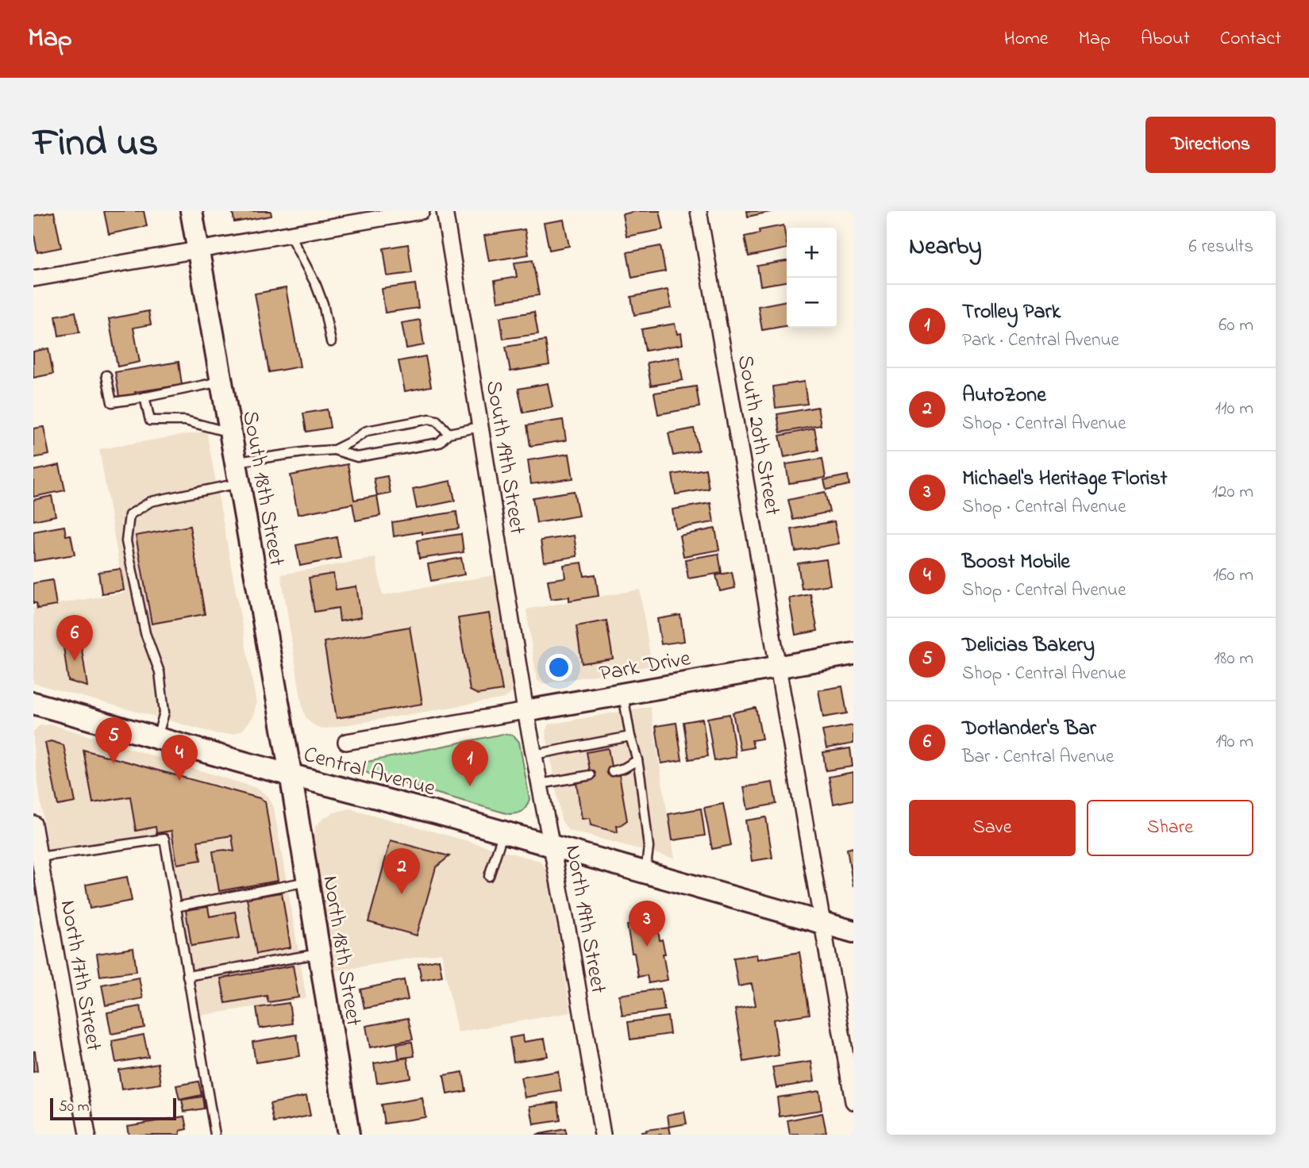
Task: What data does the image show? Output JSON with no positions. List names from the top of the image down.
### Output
{
  "streets": {
    "main road": [
      "South 18th Street",
      "Park Drive",
      "Central Avenue",
      "North 18th Street"
    ],
    "street": [
      "South 20th Street",
      "South 19th Street",
      "North 19th Street",
      "North 17th Street"
    ]
  },
  "crossings": [
    ["South 20th Street", "Park Drive"],
    ["South 20th Street", "Central Avenue"],
    ["South 19th Street", "Park Drive"],
    ["South 19th Street", "North 19th Street"],
    ["South 18th Street", "Central Avenue"],
    ["South 18th Street", "North 18th Street"],
    ["Park Drive", "North 19th Street"],
    ["Central Avenue", "North 19th Street"],
    ["Central Avenue", "North 18th Street"]
  ],
  "scale_bar": "50 m",
  "page": {
    "header": "Map",
    "nav": [
      "Home",
      "Map",
      "About",
      "Contact"
    ],
    "title": "Find us",
    "buttons": [
      "Directions",
      ["Save", "Share"]
    ],
    "heading": ["Nearby", "6 results"],
    "map_buttons": ["+", "−"],
    "list": [
      {
        "mark": "1",
        "name": "Trolley Park",
        "note": "Park · Central Avenue",
        "value": "60 m"
      },
      {
        "mark": "2",
        "name": "AutoZone",
        "note": "Shop · Central Avenue",
        "value": "110 m"
      },
      {
        "mark": "3",
        "name": "Michael's Heritage Florist",
        "note": "Shop · Central Avenue",
        "value": "120 m"
      },
      {
        "mark": "4",
        "name": "Boost Mobile",
        "note": "Shop · Central Avenue",
        "value": "160 m"
      },
      {
        "mark": "5",
        "name": "Delicias Bakery",
        "note": "Shop · Central Avenue",
        "value": "180 m"
      },
      {
        "mark": "6",
        "name": "Dotlander's Bar",
        "note": "Bar · Central Avenue",
        "value": "190 m"
      }
    ],
    "pins": [
      "6",
      "5",
      "4",
      "1",
      "2",
      "3"
    ],
    "scale": "50 m"
  }
}
